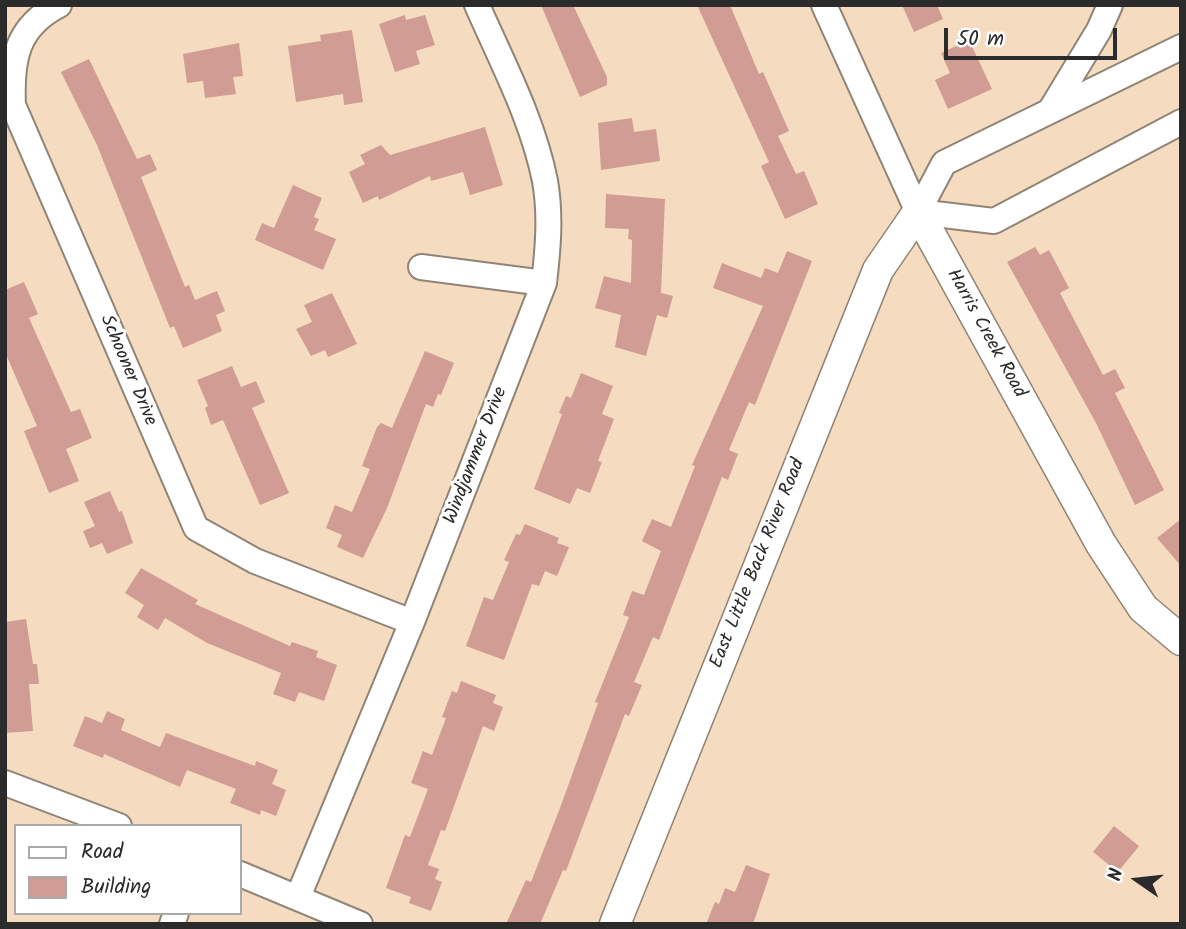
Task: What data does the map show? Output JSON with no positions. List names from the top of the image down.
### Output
{
  "streets": {
    "street": [
      "Harris Creek Road",
      "Schooner Drive",
      "Windjammer Drive",
      "East Little Back River Road"
    ]
  },
  "crossings": [
    ["Harris Creek Road", "East Little Back River Road"],
    ["Schooner Drive", "Windjammer Drive"]
  ],
  "legend": ["Road", "Building"],
  "scale_bar": "50 m",
  "north": "left"
}
